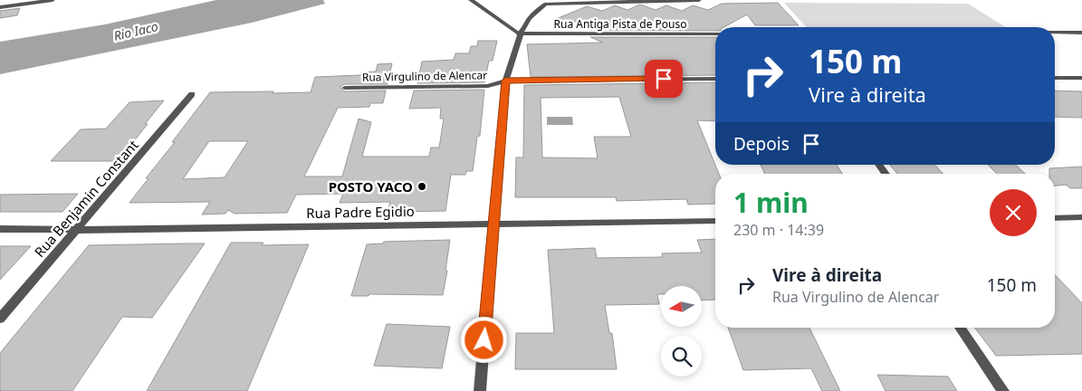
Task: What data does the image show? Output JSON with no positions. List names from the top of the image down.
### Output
{
  "streets": {
    "street": [
      "Rua Antiga Pista de Pouso",
      "Rua Virgulino de Alencar",
      "Rua Benjamin Constant",
      "Rua Padre Egidio"
    ]
  },
  "crossings": [
    ["Rua Benjamin Constant", "Rua Padre Egidio"]
  ],
  "water": ["Rio Iaco"],
  "places": ["POSTO YACO"],
  "north": "left",
  "page": {
    "turn": ["150 m", "Vire à direita"],
    "then": "Depois",
    "heading": ["1 min", "230 m · 14:39"],
    "list": [
      {
        "name": "Vire à direita",
        "note": "Rua Virgulino de Alencar",
        "value": "150 m"
      }
    ]
  }
}
